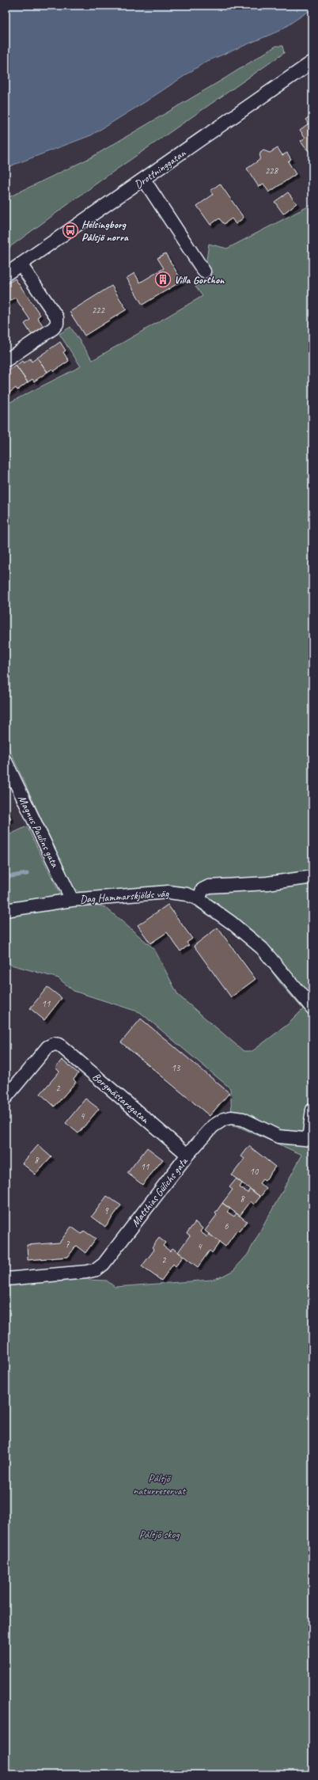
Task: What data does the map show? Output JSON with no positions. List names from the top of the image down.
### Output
{
  "streets": {
    "street": [
      "Drottninggatan",
      "Magnus Paulins gata",
      "Dag Hammarskjölds väg",
      "Borgmästaregatan",
      "Matthias Gülichs gata"
    ]
  },
  "crossings": [
    ["Magnus Paulins gata", "Dag Hammarskjölds väg"],
    ["Borgmästaregatan", "Matthias Gülichs gata"]
  ],
  "parks": ["Pålsjö naturreservat", "Pålsjö skog"],
  "places": {
    "bus stop": ["Helsingborg Pålsjö norra"],
    "building": ["Villa Gorthon"]
  },
  "house_numbers": [
    "228",
    "222",
    "11",
    "13",
    "2",
    "4",
    "8",
    "11",
    "10",
    "8",
    "9",
    "6",
    "7",
    "4",
    "2"
  ]
}
